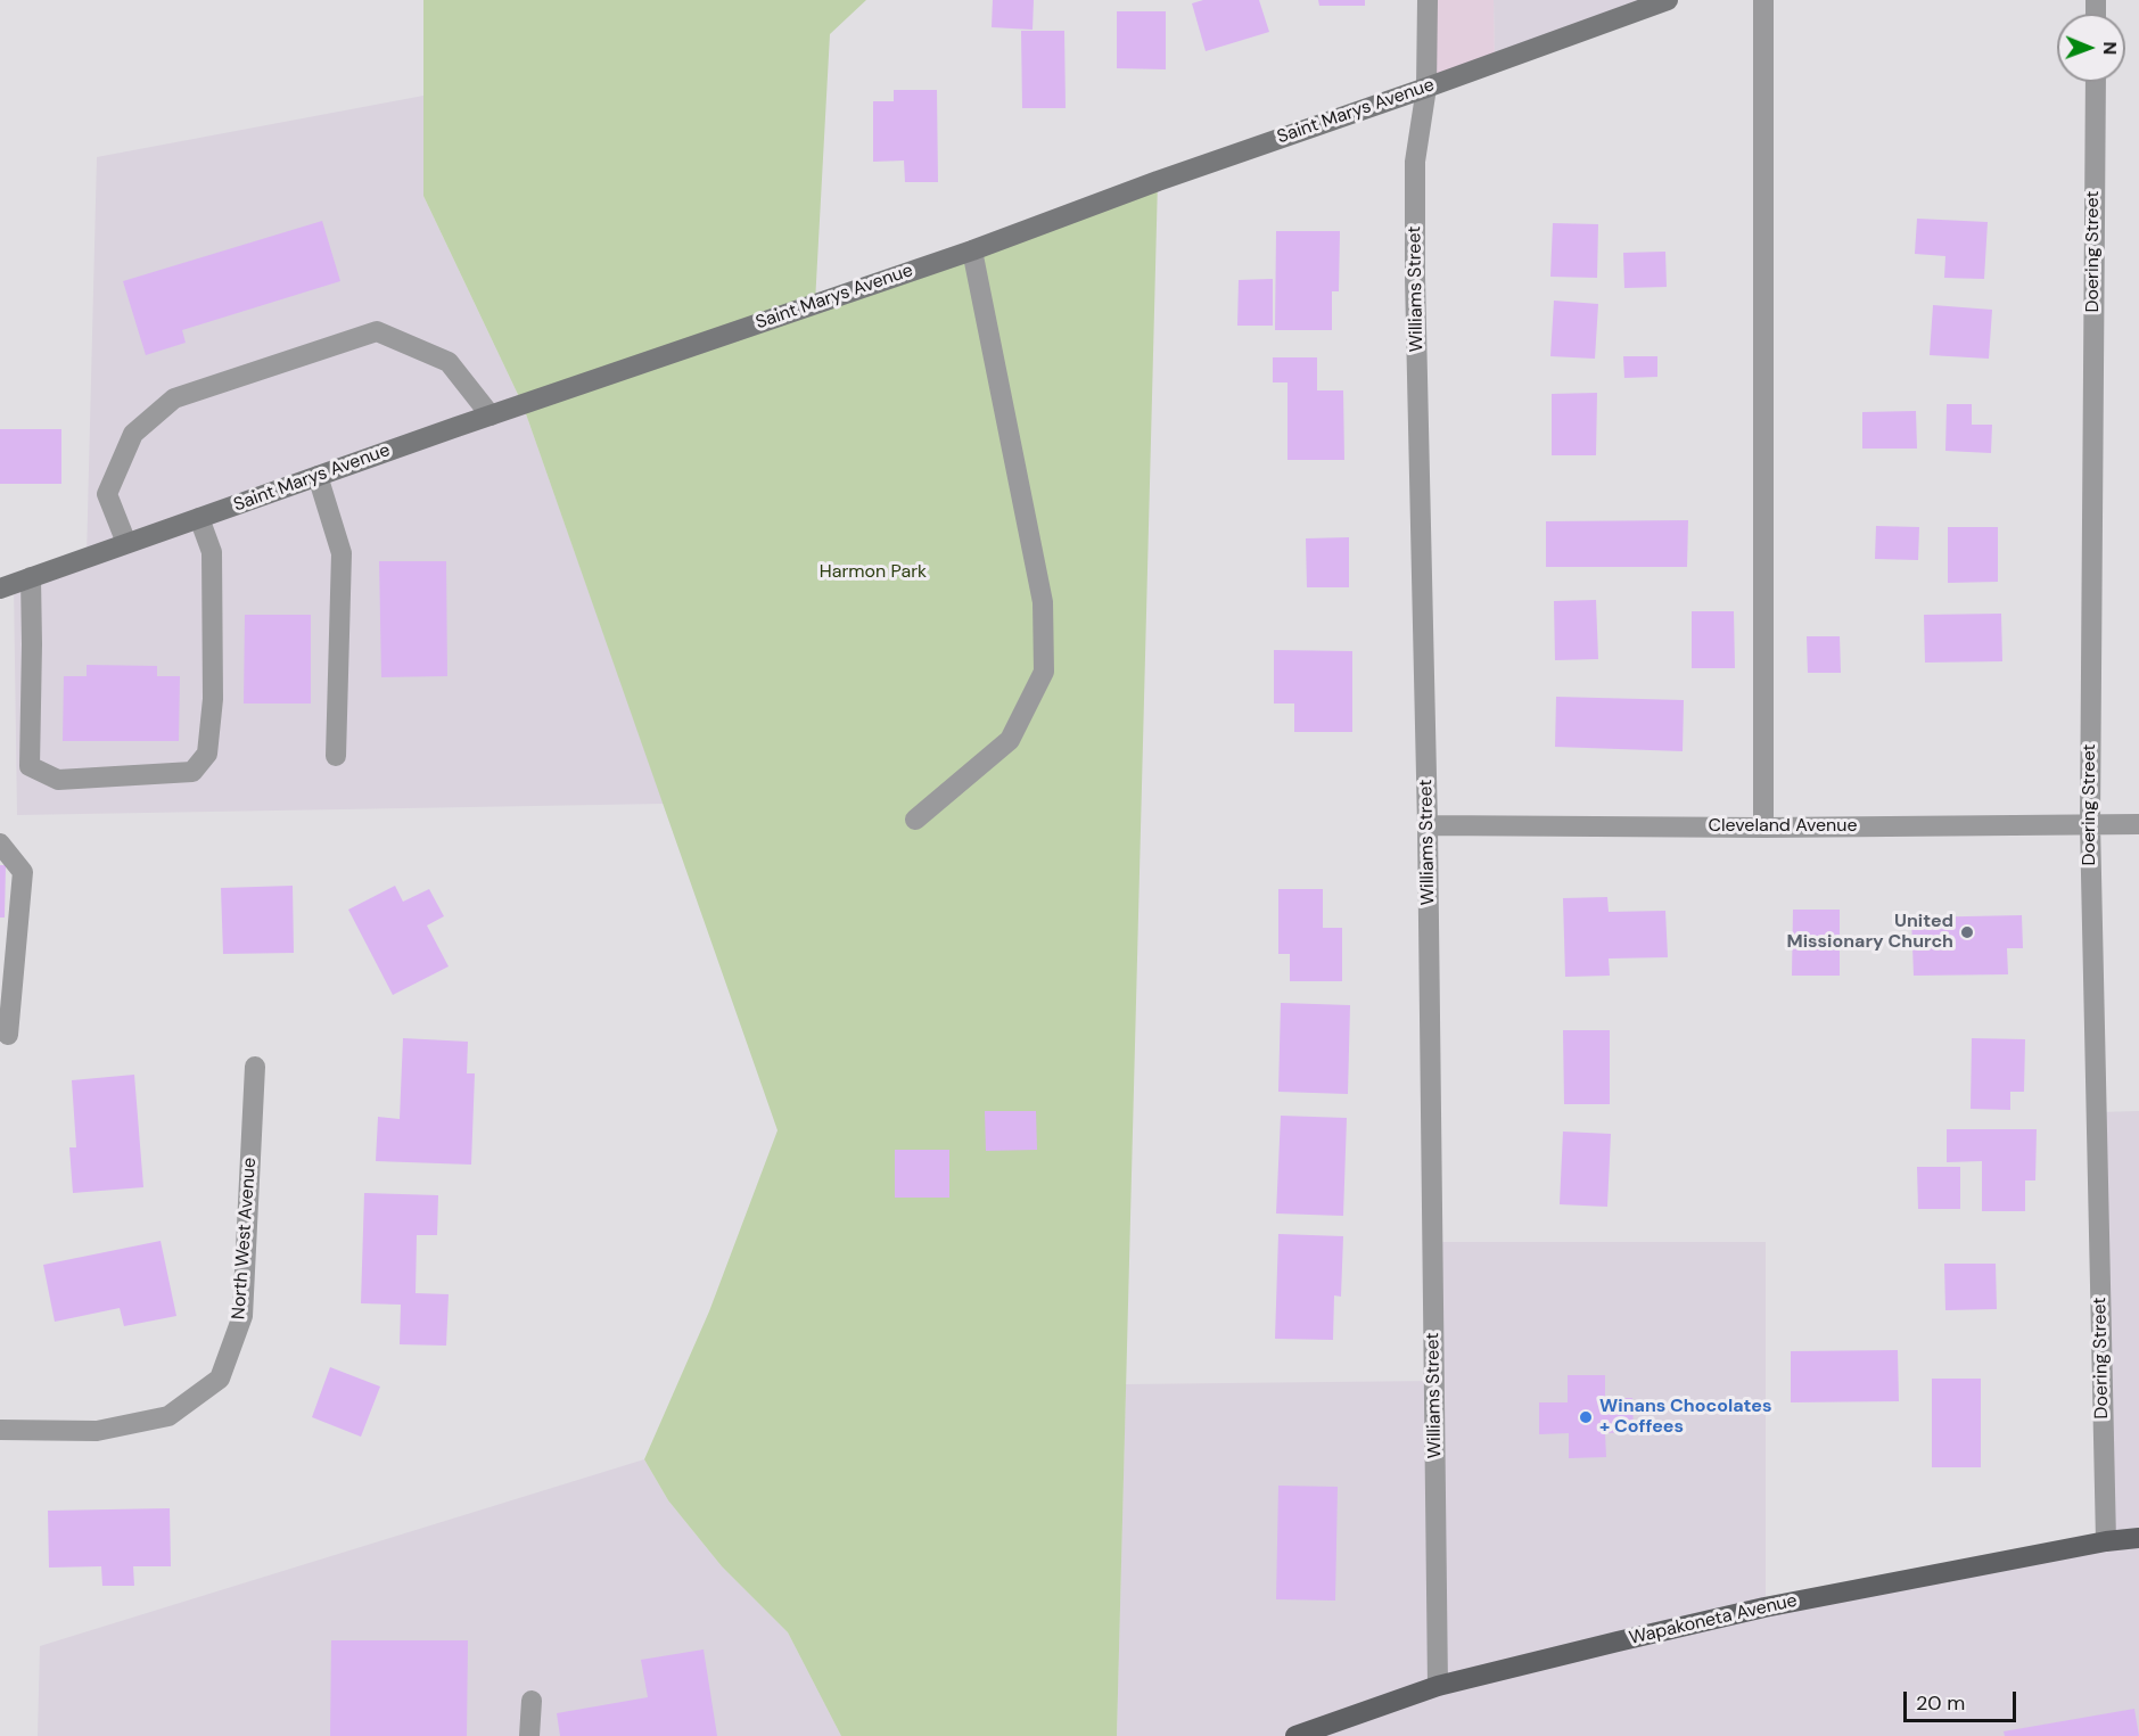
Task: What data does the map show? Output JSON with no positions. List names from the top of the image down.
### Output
{
  "streets": {
    "main road": ["Saint Marys Avenue", "Wapakoneta Avenue"],
    "street": [
      "Doering Street",
      "Williams Street",
      "Cleveland Avenue",
      "North West Avenue"
    ]
  },
  "crossings": [
    ["Saint Marys Avenue", "Williams Street"],
    ["Doering Street", "Cleveland Avenue"],
    ["Doering Street", "Wapakoneta Avenue"],
    ["Williams Street", "Cleveland Avenue"],
    ["Williams Street", "Wapakoneta Avenue"]
  ],
  "parks": ["Harmon Park"],
  "places": ["United Missionary Church", "Winans Chocolates + Coffees"],
  "scale_bar": "20 m",
  "north": "right"
}
